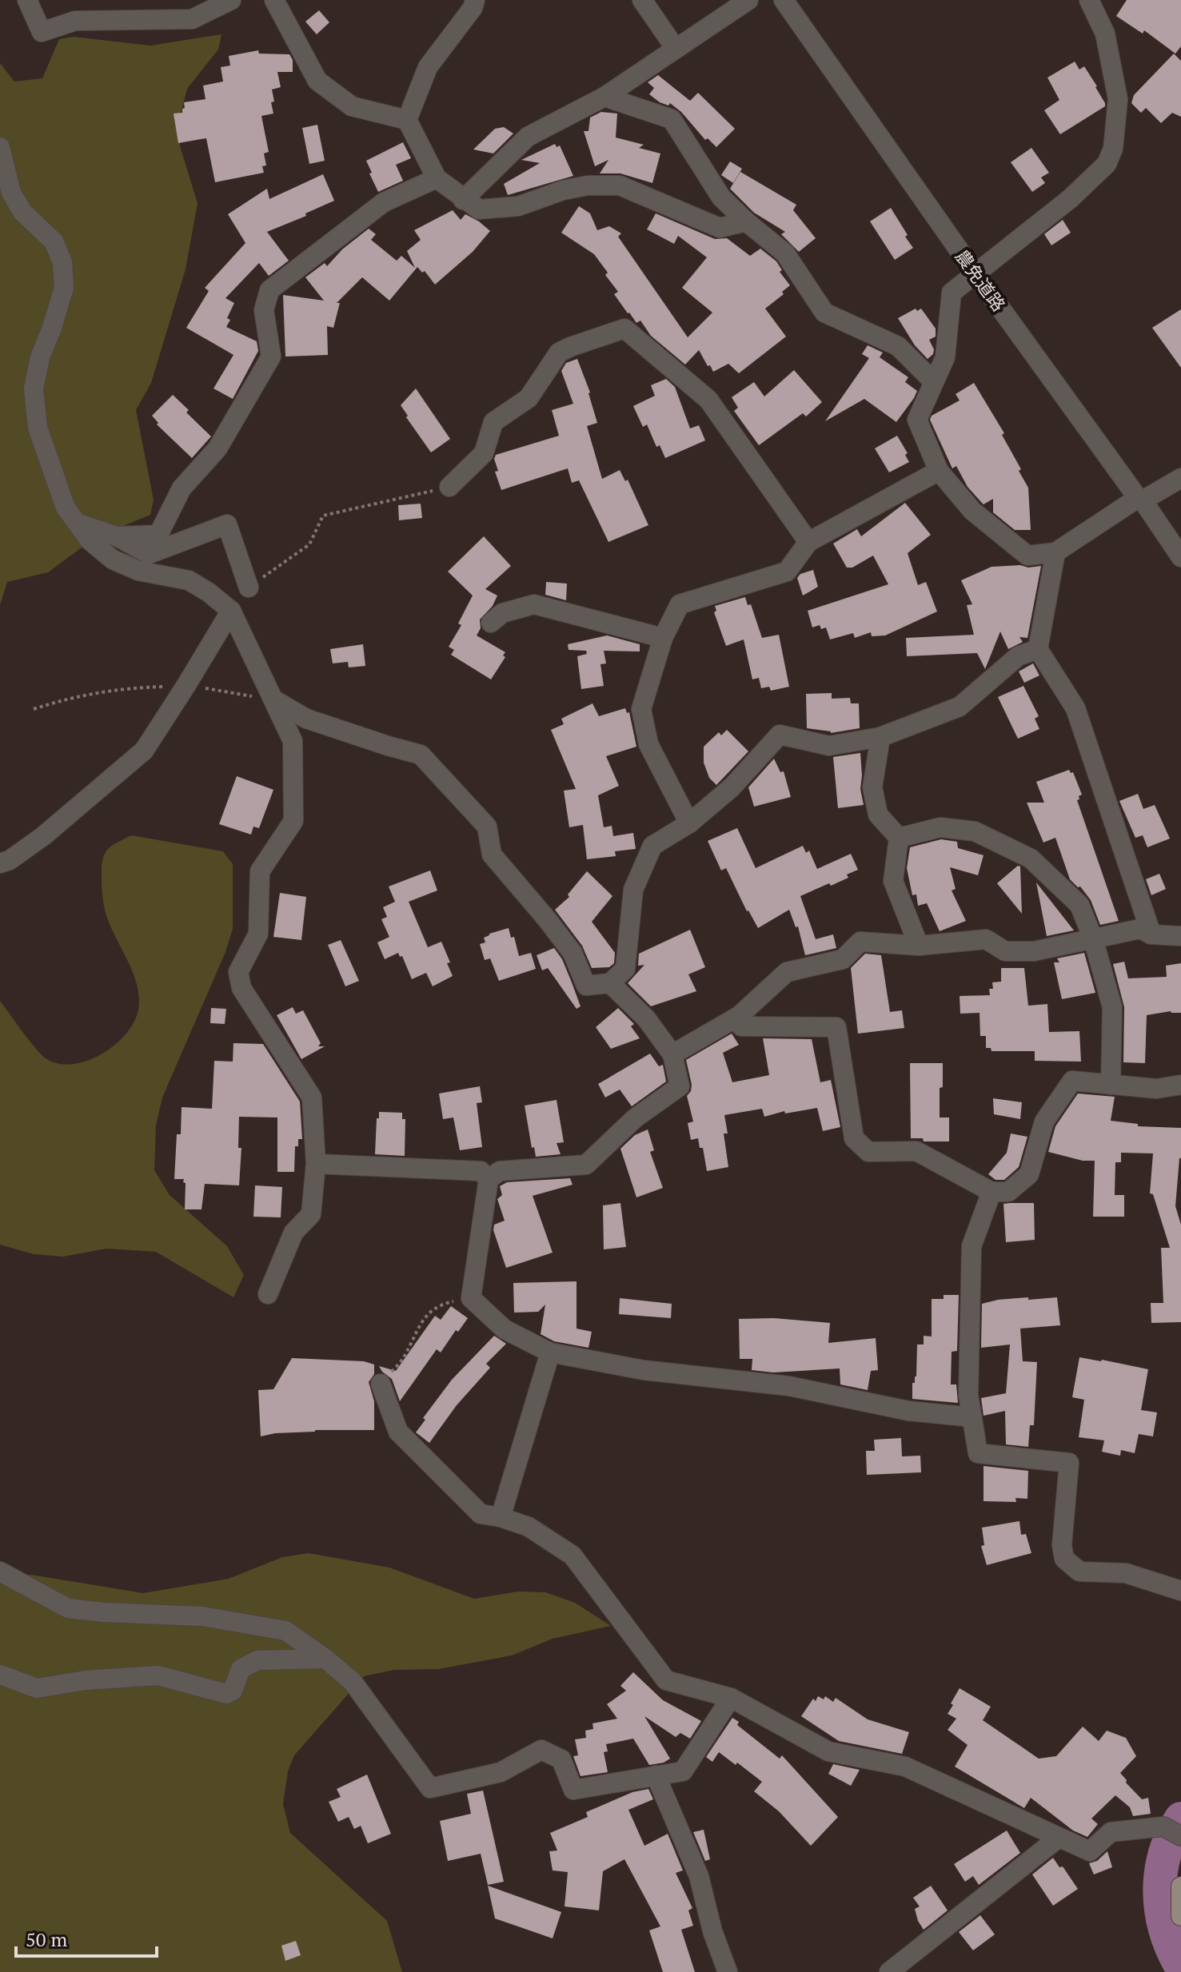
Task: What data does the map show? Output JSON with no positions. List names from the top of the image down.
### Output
{
  "streets": {
    "street": ["農免道路"]
  },
  "scale_bar": "50 m"
}
